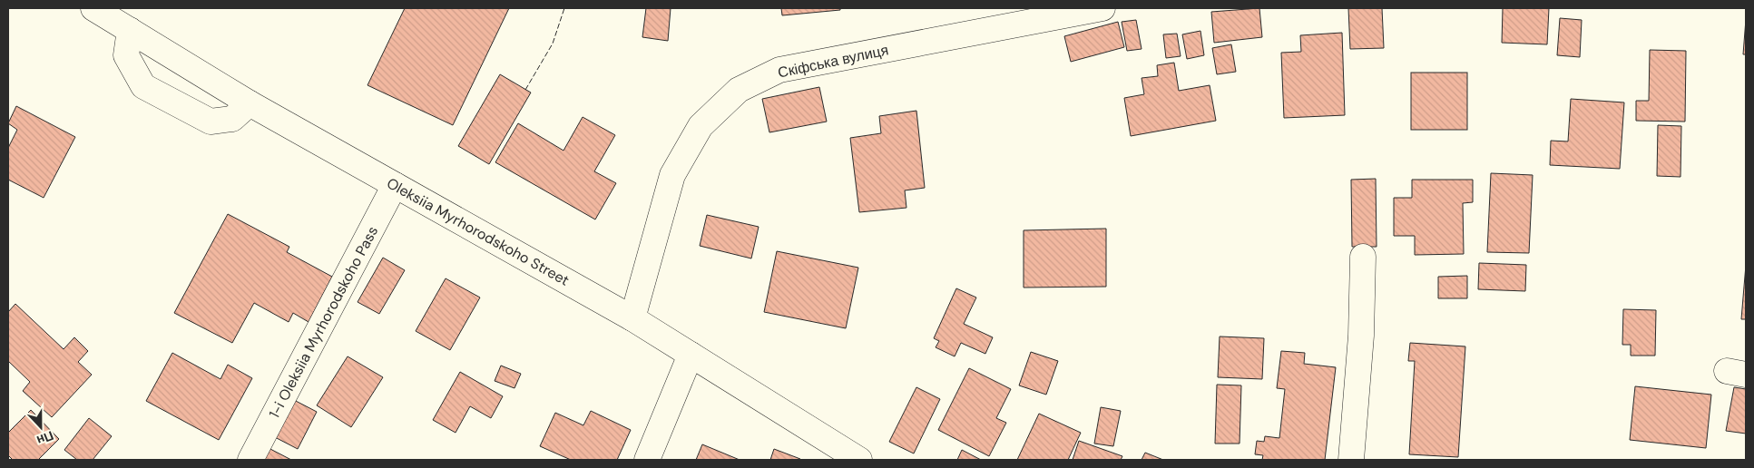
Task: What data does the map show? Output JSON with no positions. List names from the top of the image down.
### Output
{
  "streets": {
    "street": ["Скіфська вулиця", "Oleksiia Myrhorodskoho Street", "1-i Oleksiia Myrhorodskoho Pass"]
  },
  "crossings": [
    ["Скіфська вулиця", "Oleksiia Myrhorodskoho Street"],
    ["Oleksiia Myrhorodskoho Street", "1-i Oleksiia Myrhorodskoho Pass"]
  ],
  "north": "bottom"
}
